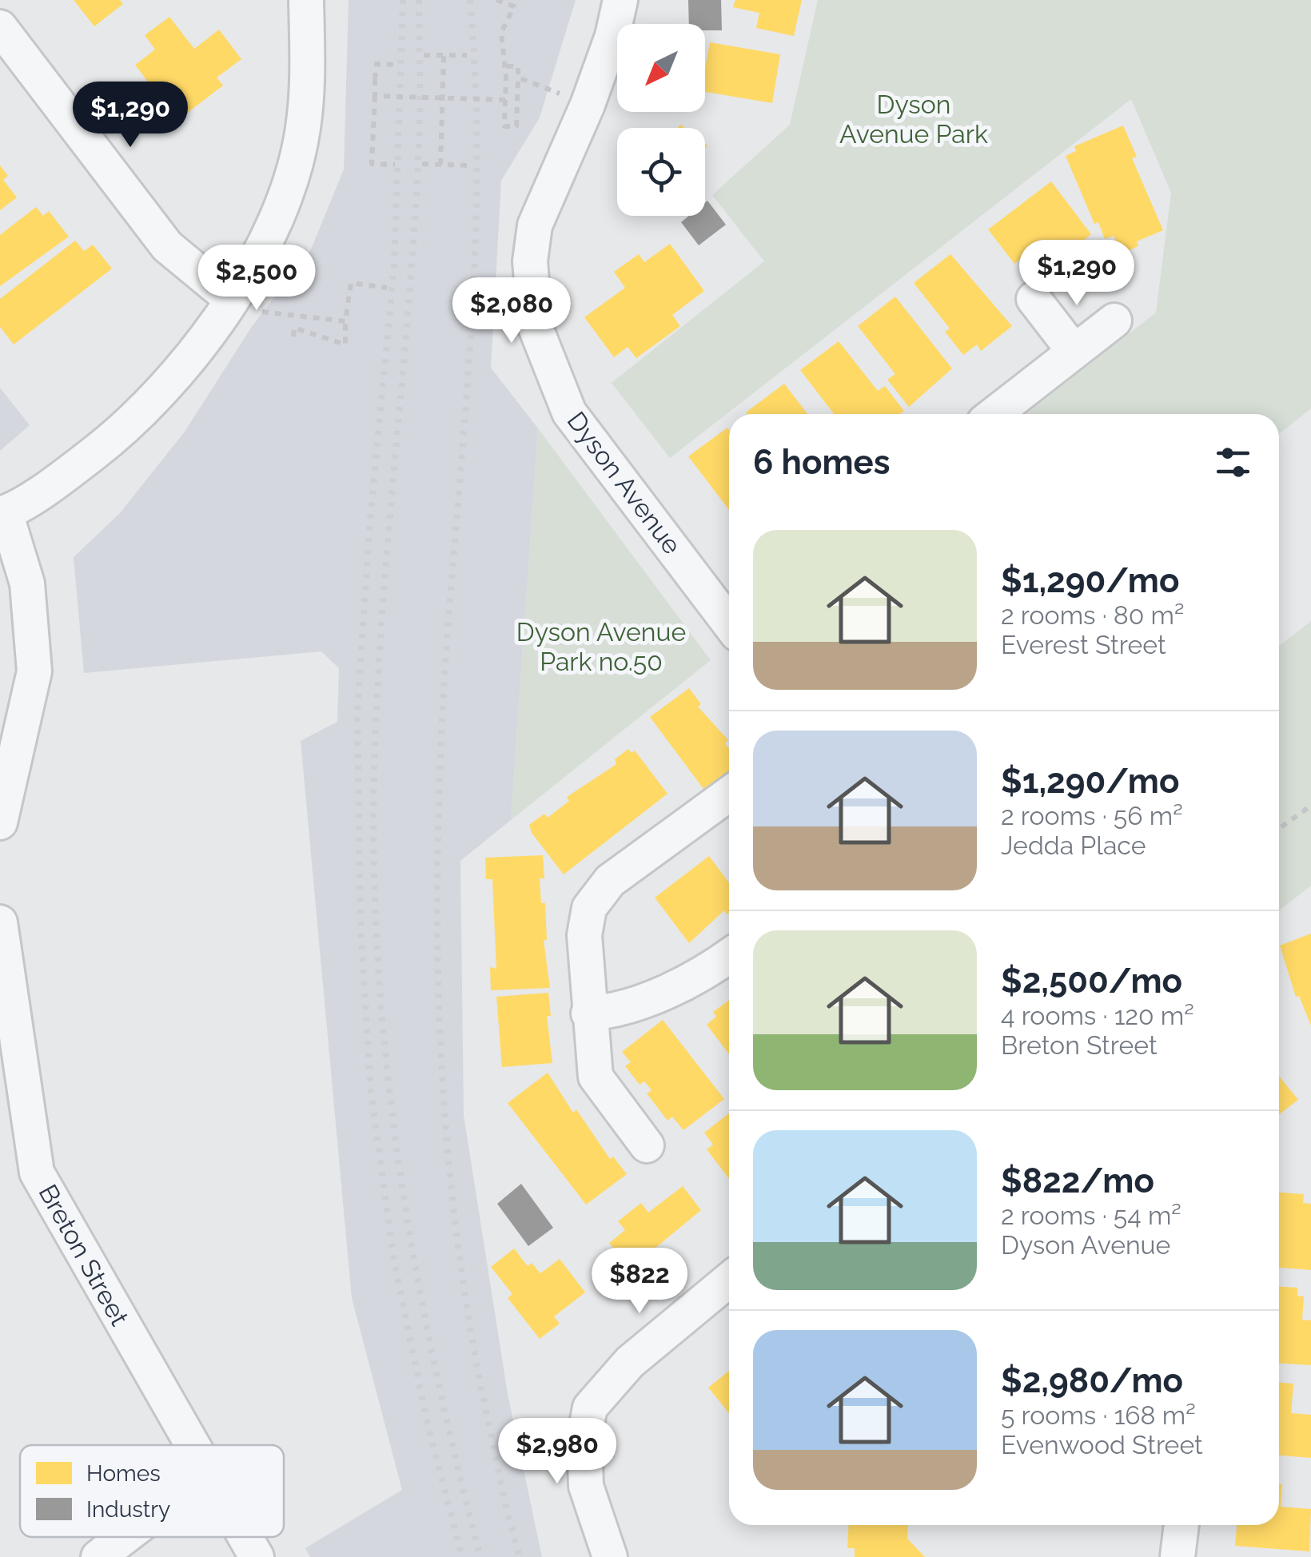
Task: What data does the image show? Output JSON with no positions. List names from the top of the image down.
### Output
{
  "streets": {
    "street": ["Dyson Avenue", "Breton Street"]
  },
  "parks": ["Dyson Avenue Park", "Dyson Avenue Park no.50"],
  "legend": ["Homes", "Industry"],
  "north": "bottom left",
  "page": {
    "price": [
      "$1,290",
      "$1,290",
      "$2,500",
      "$2,080",
      "$822",
      "$2,980"
    ],
    "heading": "6 homes",
    "list": [
      {
        "name": "$1,290/mo",
        "note": "2 rooms · 80 m² · Everest Street"
      },
      {
        "name": "$1,290/mo",
        "note": "2 rooms · 56 m² · Jedda Place"
      },
      {
        "name": "$2,500/mo",
        "note": "4 rooms · 120 m² · Breton Street"
      },
      {
        "name": "$822/mo",
        "note": "2 rooms · 54 m² · Dyson Avenue"
      },
      {
        "name": "$2,980/mo",
        "note": "5 rooms · 168 m² · Evenwood Street"
      }
    ]
  }
}
